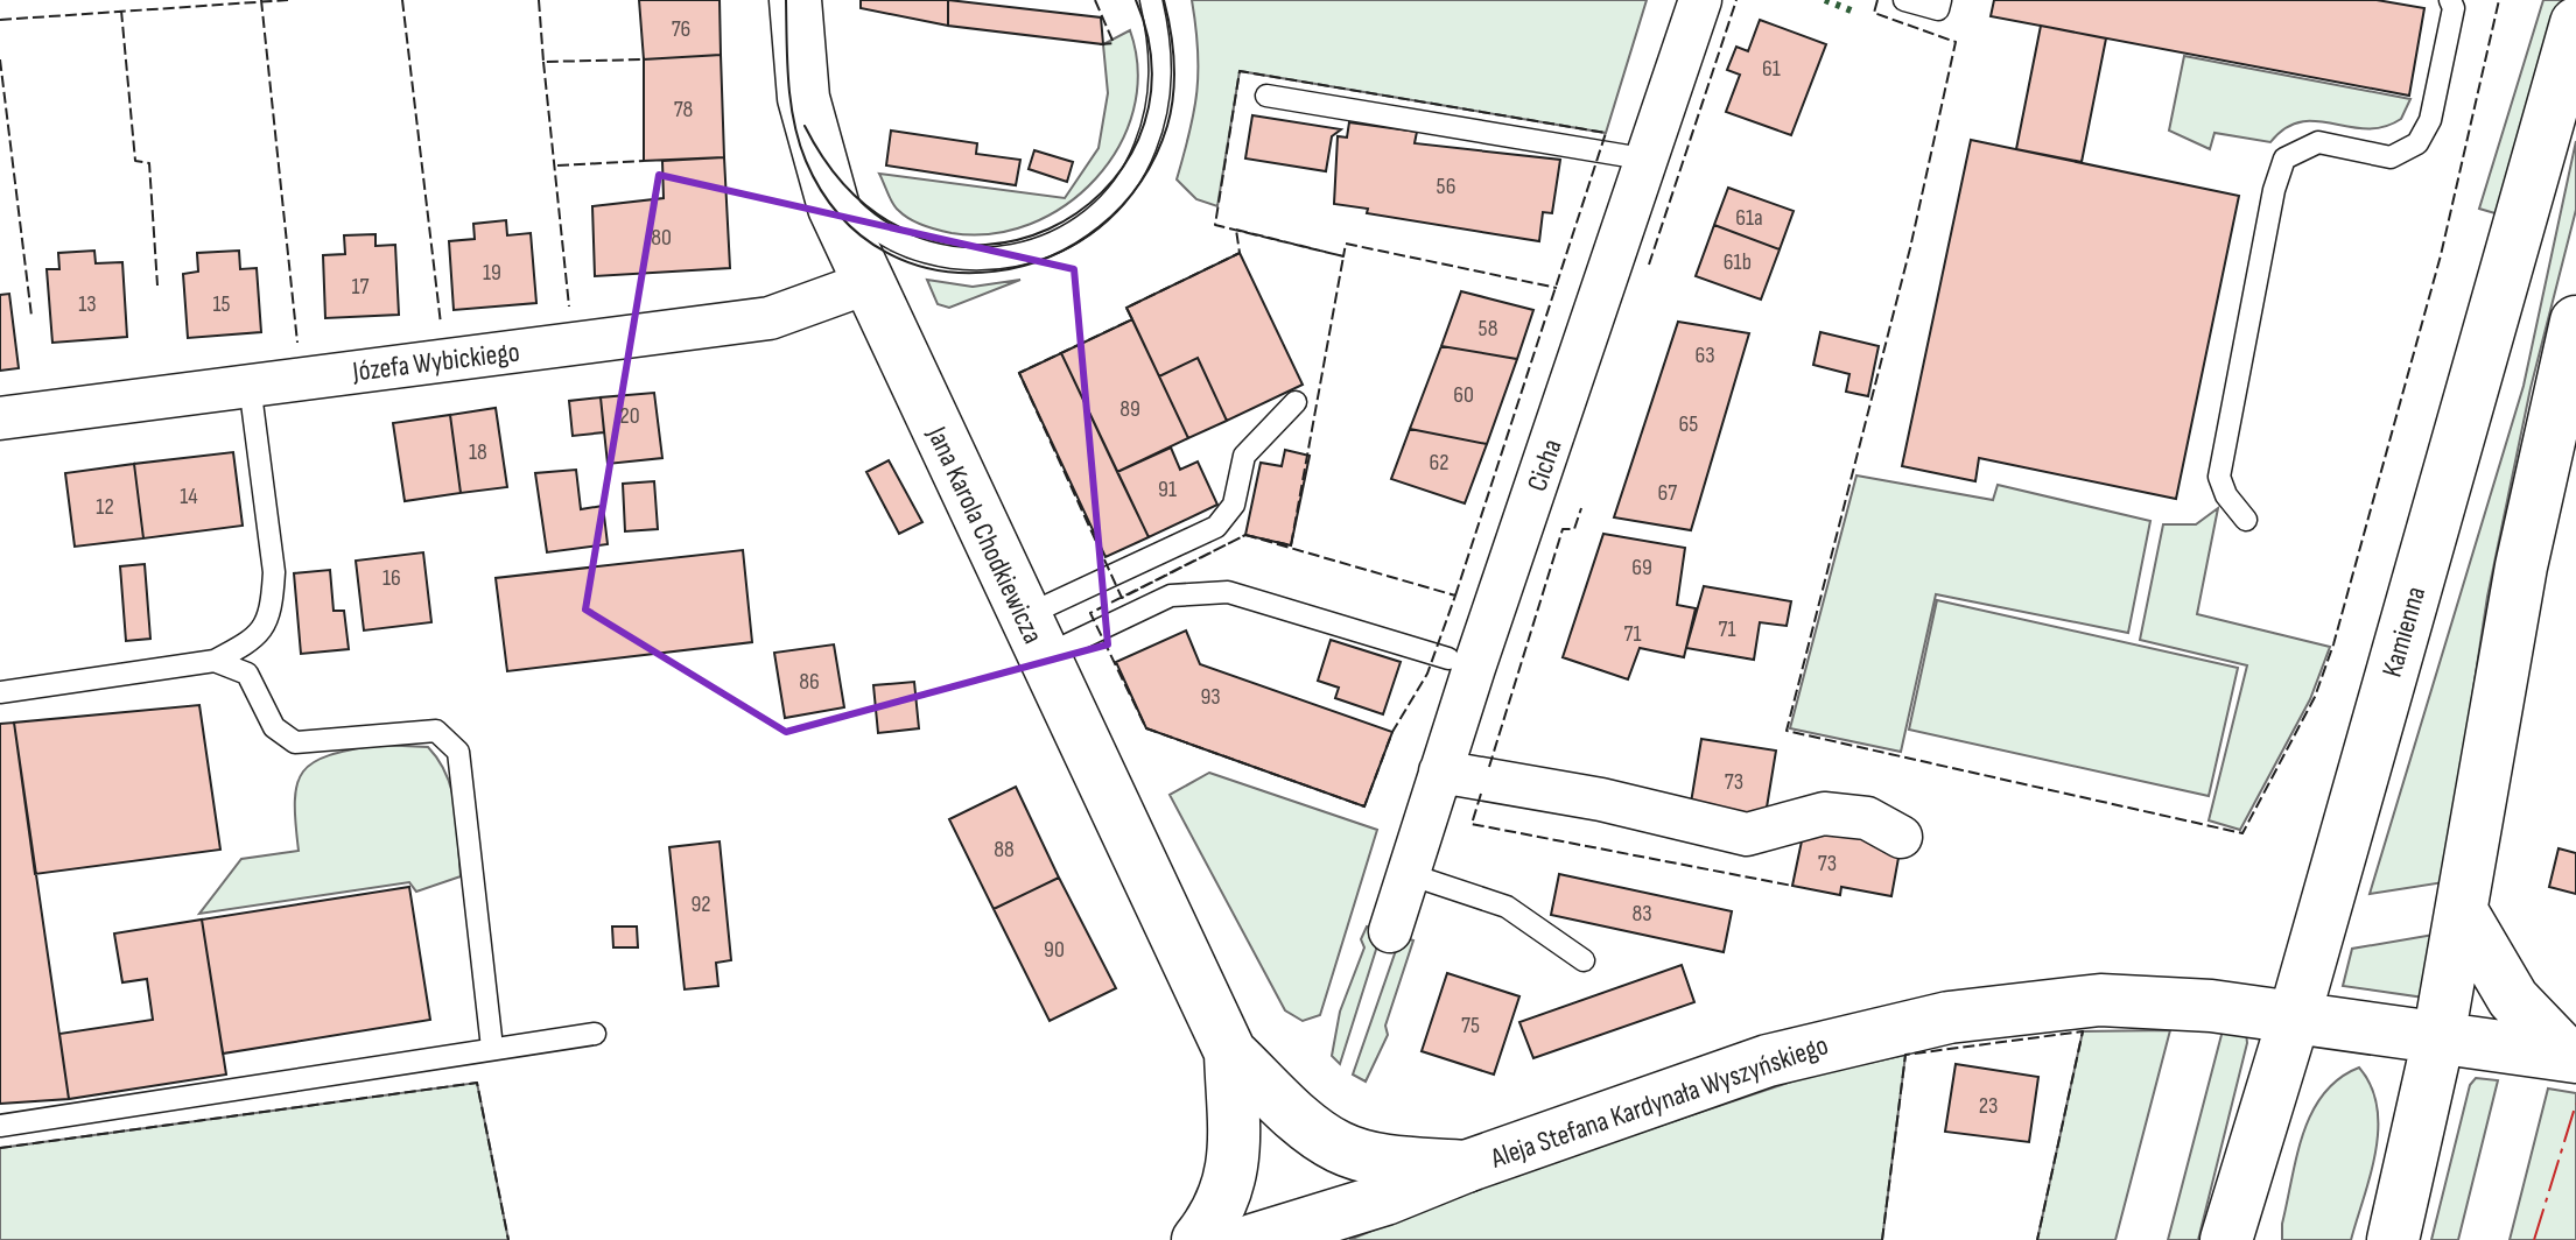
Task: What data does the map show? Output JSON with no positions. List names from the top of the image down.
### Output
{
  "streets": {
    "main road": ["Jana Karola Chodkiewicza", "Kamienna", "Aleja Stefana Kardynała Wyszyńskiego"],
    "street": ["Józefa Wybickiego", "Cicha"]
  },
  "crossings": [
    ["Józefa Wybickiego", "Jana Karola Chodkiewicza"],
    ["Jana Karola Chodkiewicza", "Aleja Stefana Kardynała Wyszyńskiego"],
    ["Kamienna", "Aleja Stefana Kardynała Wyszyńskiego"]
  ],
  "house_numbers": [
    "76",
    "61",
    "78",
    "56",
    "61a",
    "80",
    "61b",
    "19",
    "17",
    "13",
    "15",
    "58",
    "63",
    "60",
    "89",
    "20",
    "65",
    "18",
    "62",
    "91",
    "67",
    "14",
    "12",
    "69",
    "16",
    "71",
    "71",
    "86",
    "93",
    "73",
    "88",
    "73",
    "92",
    "83",
    "90",
    "75",
    "23"
  ]
}
